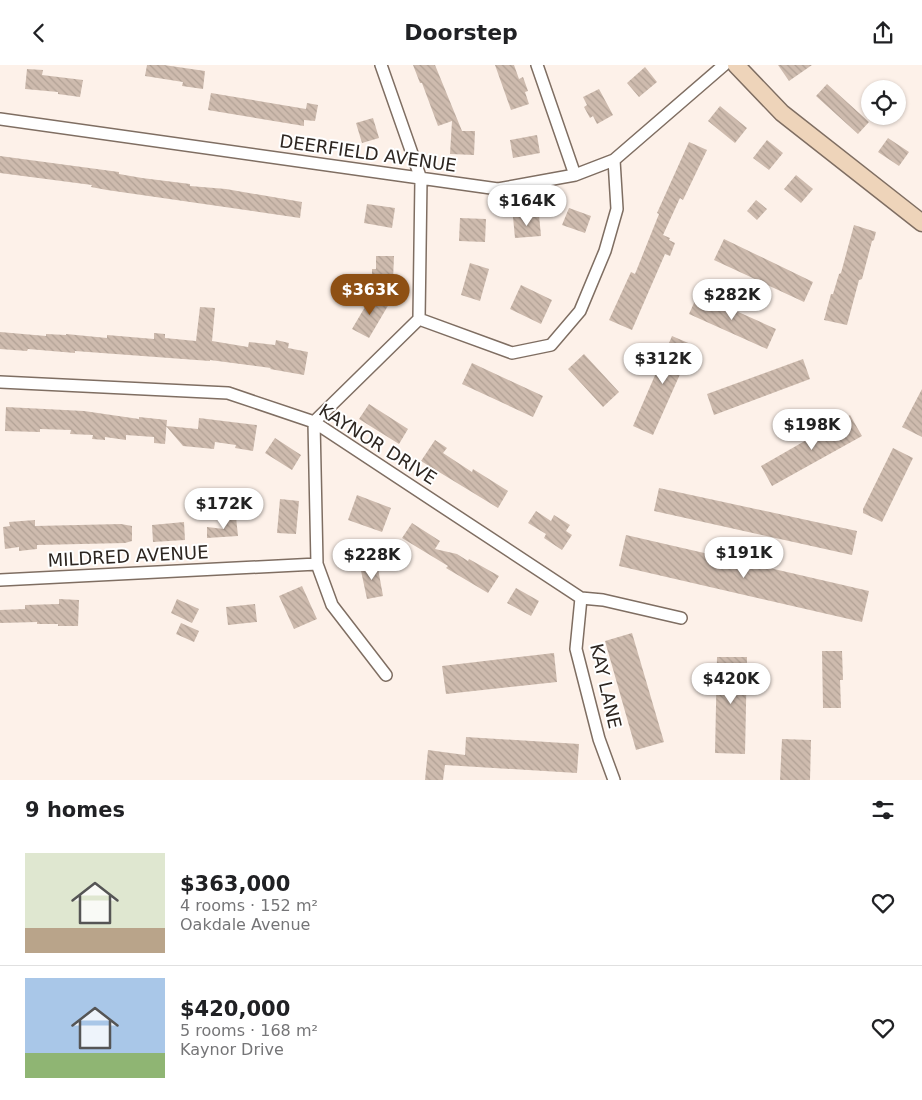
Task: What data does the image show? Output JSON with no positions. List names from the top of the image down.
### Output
{
  "streets": {
    "street": [
      "DEERFIELD AVENUE",
      "KAYNOR DRIVE",
      "MILDRED AVENUE",
      "KAY LANE"
    ]
  },
  "crossings": [
    ["KAYNOR DRIVE", "KAY LANE"]
  ],
  "page": {
    "header": "Doorstep",
    "price": [
      "$164K",
      "$363K",
      "$282K",
      "$312K",
      "$198K",
      "$172K",
      "$191K",
      "$228K",
      "$420K"
    ],
    "heading": "9 homes",
    "list": [
      {
        "name": "$363,000",
        "note": "4 rooms · 152 m² · Oakdale Avenue"
      },
      {
        "name": "$420,000",
        "note": "5 rooms · 168 m² · Kaynor Drive"
      }
    ]
  }
}
